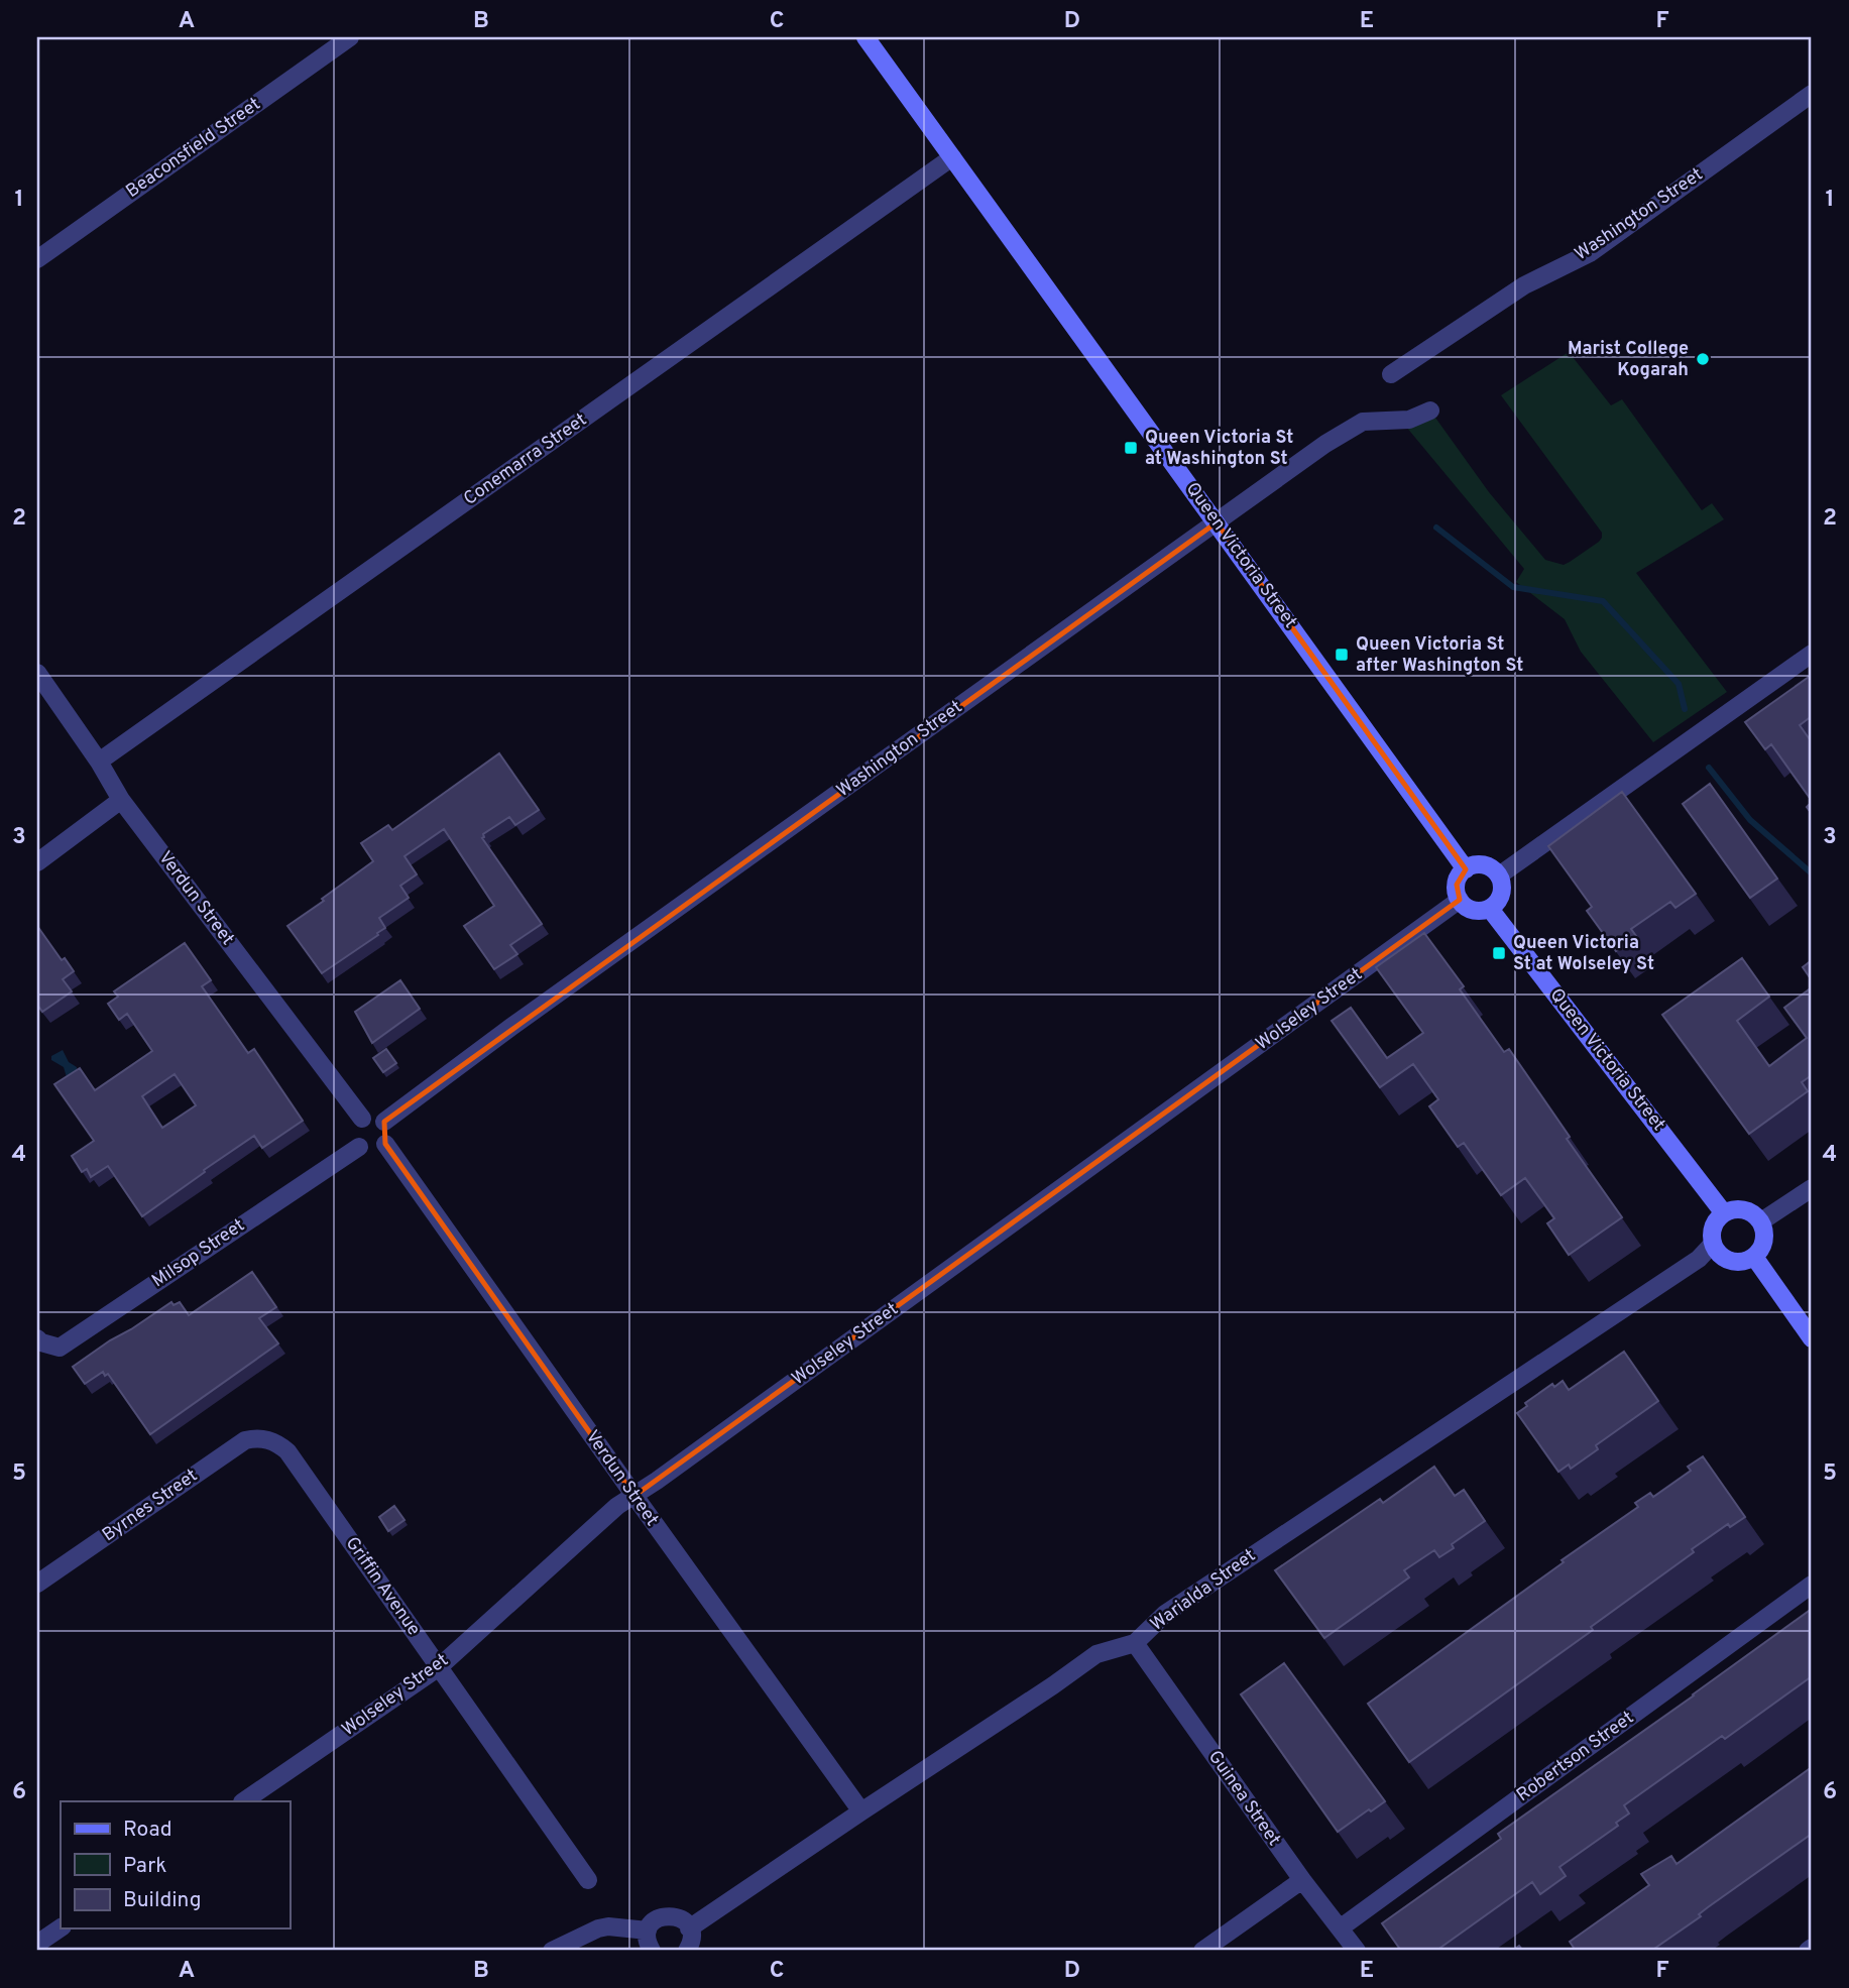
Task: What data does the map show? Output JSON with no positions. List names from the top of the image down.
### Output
{
  "streets": {
    "main road": ["Queen Victoria Street"],
    "street": [
      "Beaconsfield Street",
      "Washington Street",
      "Conemarra Street",
      "Verdun Street",
      "Wolseley Street",
      "Milsop Street",
      "Byrnes Street",
      "Griffin Avenue",
      "Warialda Street",
      "Robertson Street",
      "Guinea Street"
    ]
  },
  "crossings": [
    ["Washington Street", "Queen Victoria Street"],
    ["Washington Street", "Verdun Street"],
    ["Washington Street", "Milsop Street"],
    ["Conemarra Street", "Queen Victoria Street"],
    ["Conemarra Street", "Verdun Street"],
    ["Queen Victoria Street", "Wolseley Street"],
    ["Queen Victoria Street", "Warialda Street"],
    ["Verdun Street", "Wolseley Street"],
    ["Verdun Street", "Milsop Street"],
    ["Verdun Street", "Warialda Street"],
    ["Wolseley Street", "Griffin Avenue"],
    ["Byrnes Street", "Griffin Avenue"],
    ["Warialda Street", "Guinea Street"],
    ["Robertson Street", "Guinea Street"]
  ],
  "places": {
    "other": ["Marist College Kogarah"],
    "transit": ["Queen Victoria St at Washington St", "Queen Victoria St after Washington St", "Queen Victoria St at Wolseley St"]
  },
  "legend": ["Road", "Park", "Building"],
  "grid": {
    "columns": [
      "A",
      "B",
      "C",
      "D",
      "E",
      "F"
    ],
    "rows": [
      "1",
      "2",
      "3",
      "4",
      "5",
      "6"
    ]
  }
}
